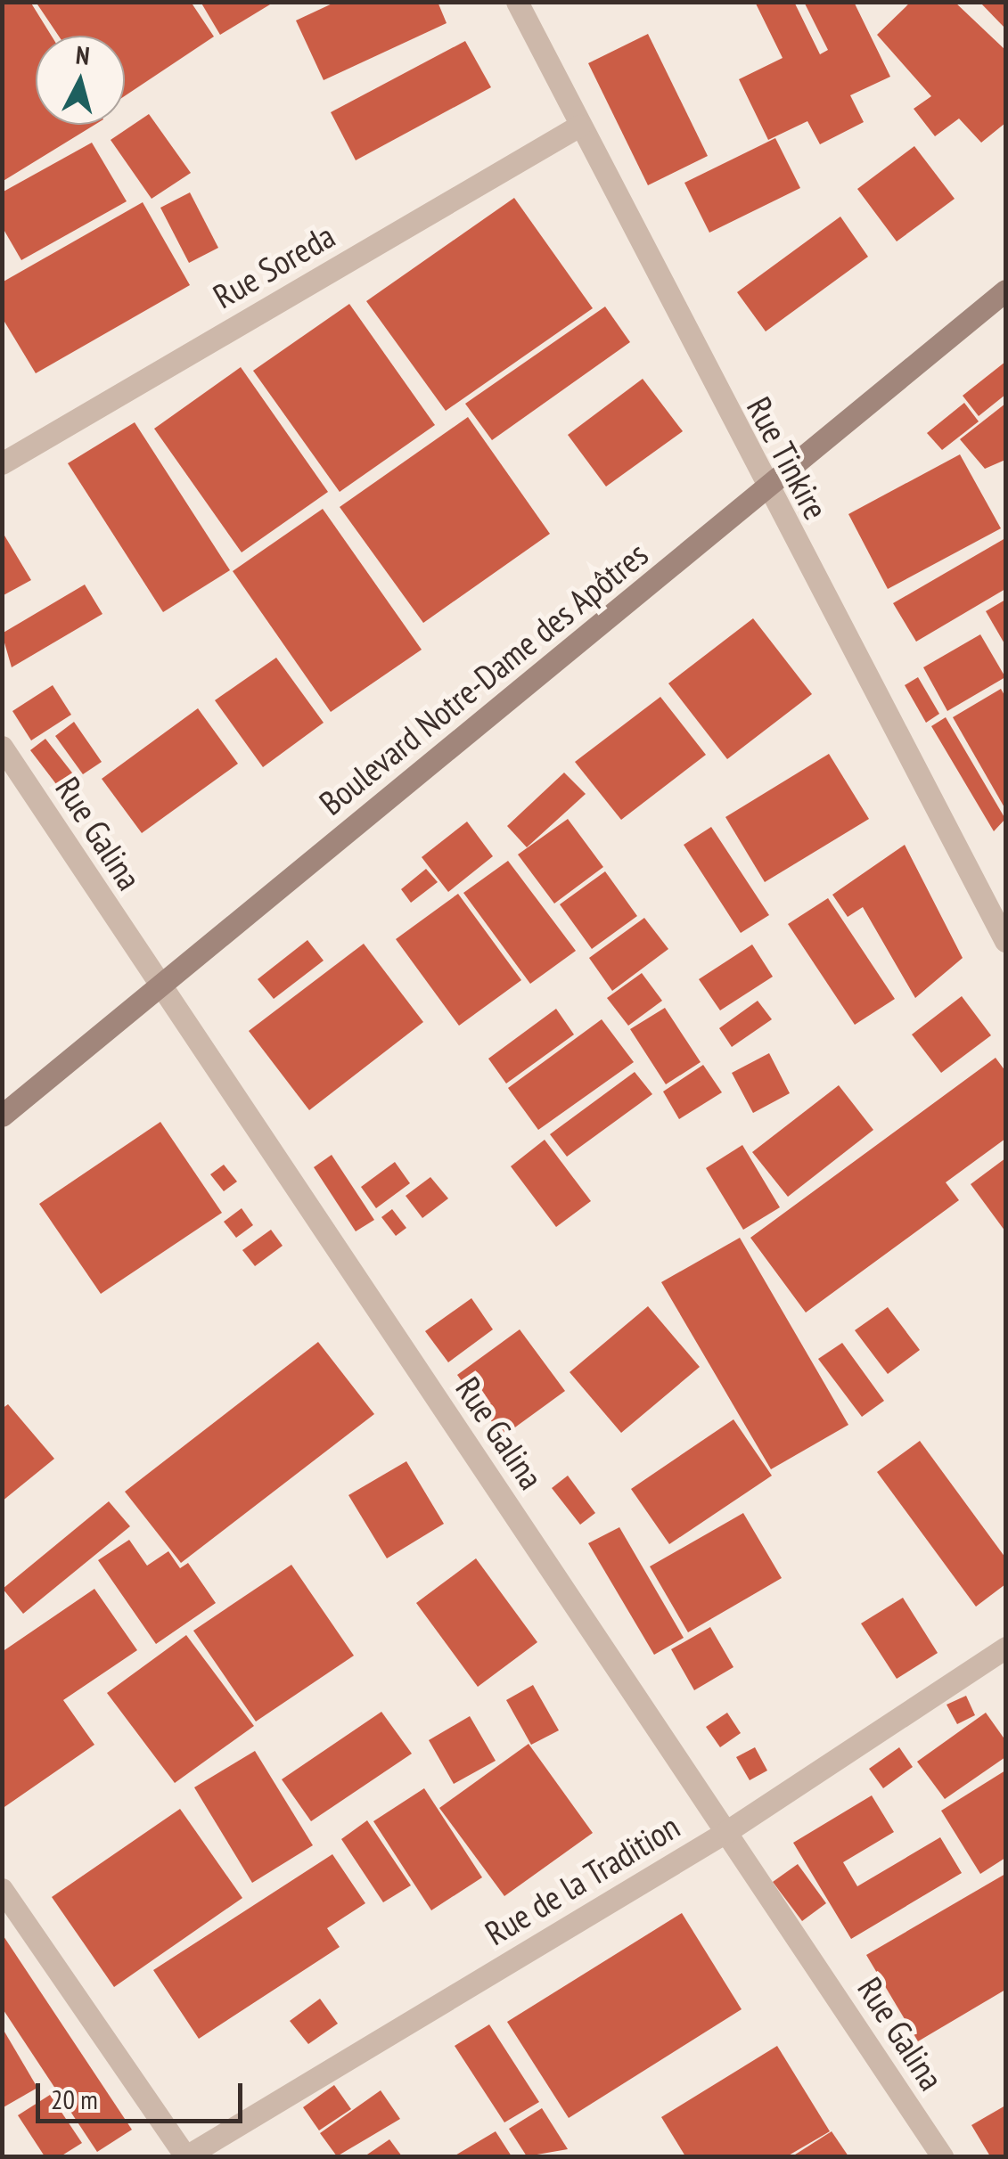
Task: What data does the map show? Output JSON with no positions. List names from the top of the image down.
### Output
{
  "streets": {
    "street": [
      "Rue Soreda",
      "Rue Tinkire",
      "Boulevard Notre-Dame des Apôtres",
      "Rue Galina",
      "Rue de la Tradition"
    ]
  },
  "crossings": [
    ["Rue Soreda", "Rue Tinkire"],
    ["Rue Tinkire", "Boulevard Notre-Dame des Apôtres"],
    ["Boulevard Notre-Dame des Apôtres", "Rue Galina"],
    ["Rue Galina", "Rue de la Tradition"]
  ],
  "scale_bar": "20 m",
  "north": "top"
}
